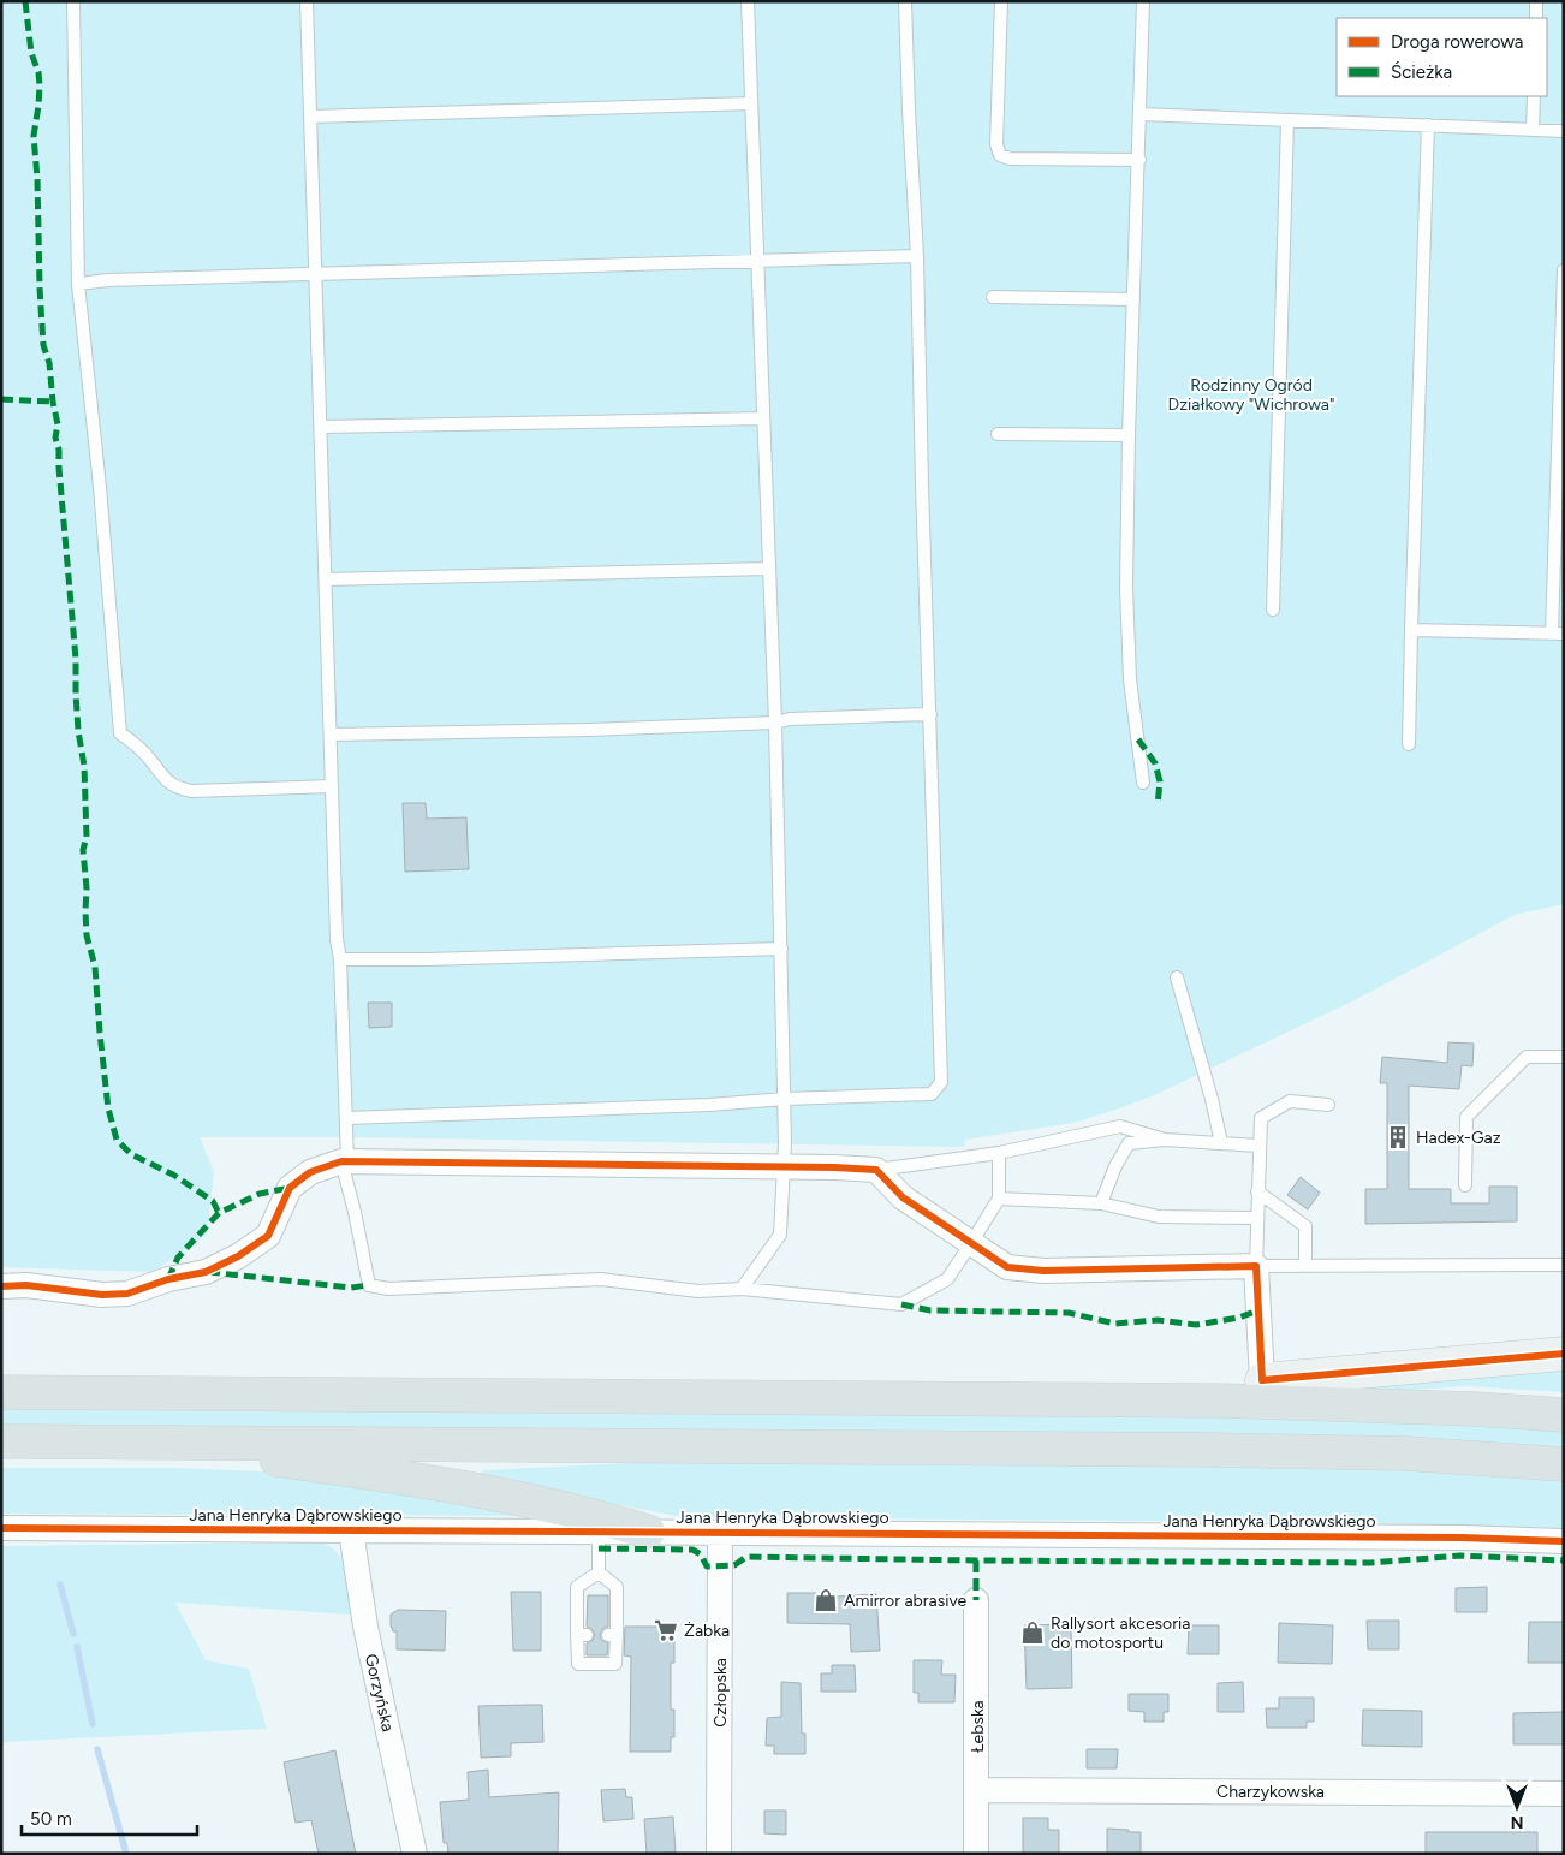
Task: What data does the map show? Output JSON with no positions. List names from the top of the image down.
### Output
{
  "streets": {
    "street": [
      "Jana Henryka Dąbrowskiego",
      "Gorzyńska",
      "Człopska",
      "Łebska",
      "Charzykowska"
    ]
  },
  "crossings": [
    ["Jana Henryka Dąbrowskiego", "Gorzyńska"],
    ["Jana Henryka Dąbrowskiego", "Człopska"],
    ["Łebska", "Charzykowska"]
  ],
  "parks": ["Rodzinny Ogród Działkowy \"Wichrowa\""],
  "places": {
    "building": ["Hadex-Gaz"],
    "shop": ["Amirror abrasive", "Rallysort akcesoria do motosportu"],
    "supermarket": ["Żabka"]
  },
  "legend": ["Droga rowerowa", "Ścieżka"],
  "scale_bar": "50 m",
  "north": "bottom"
}
